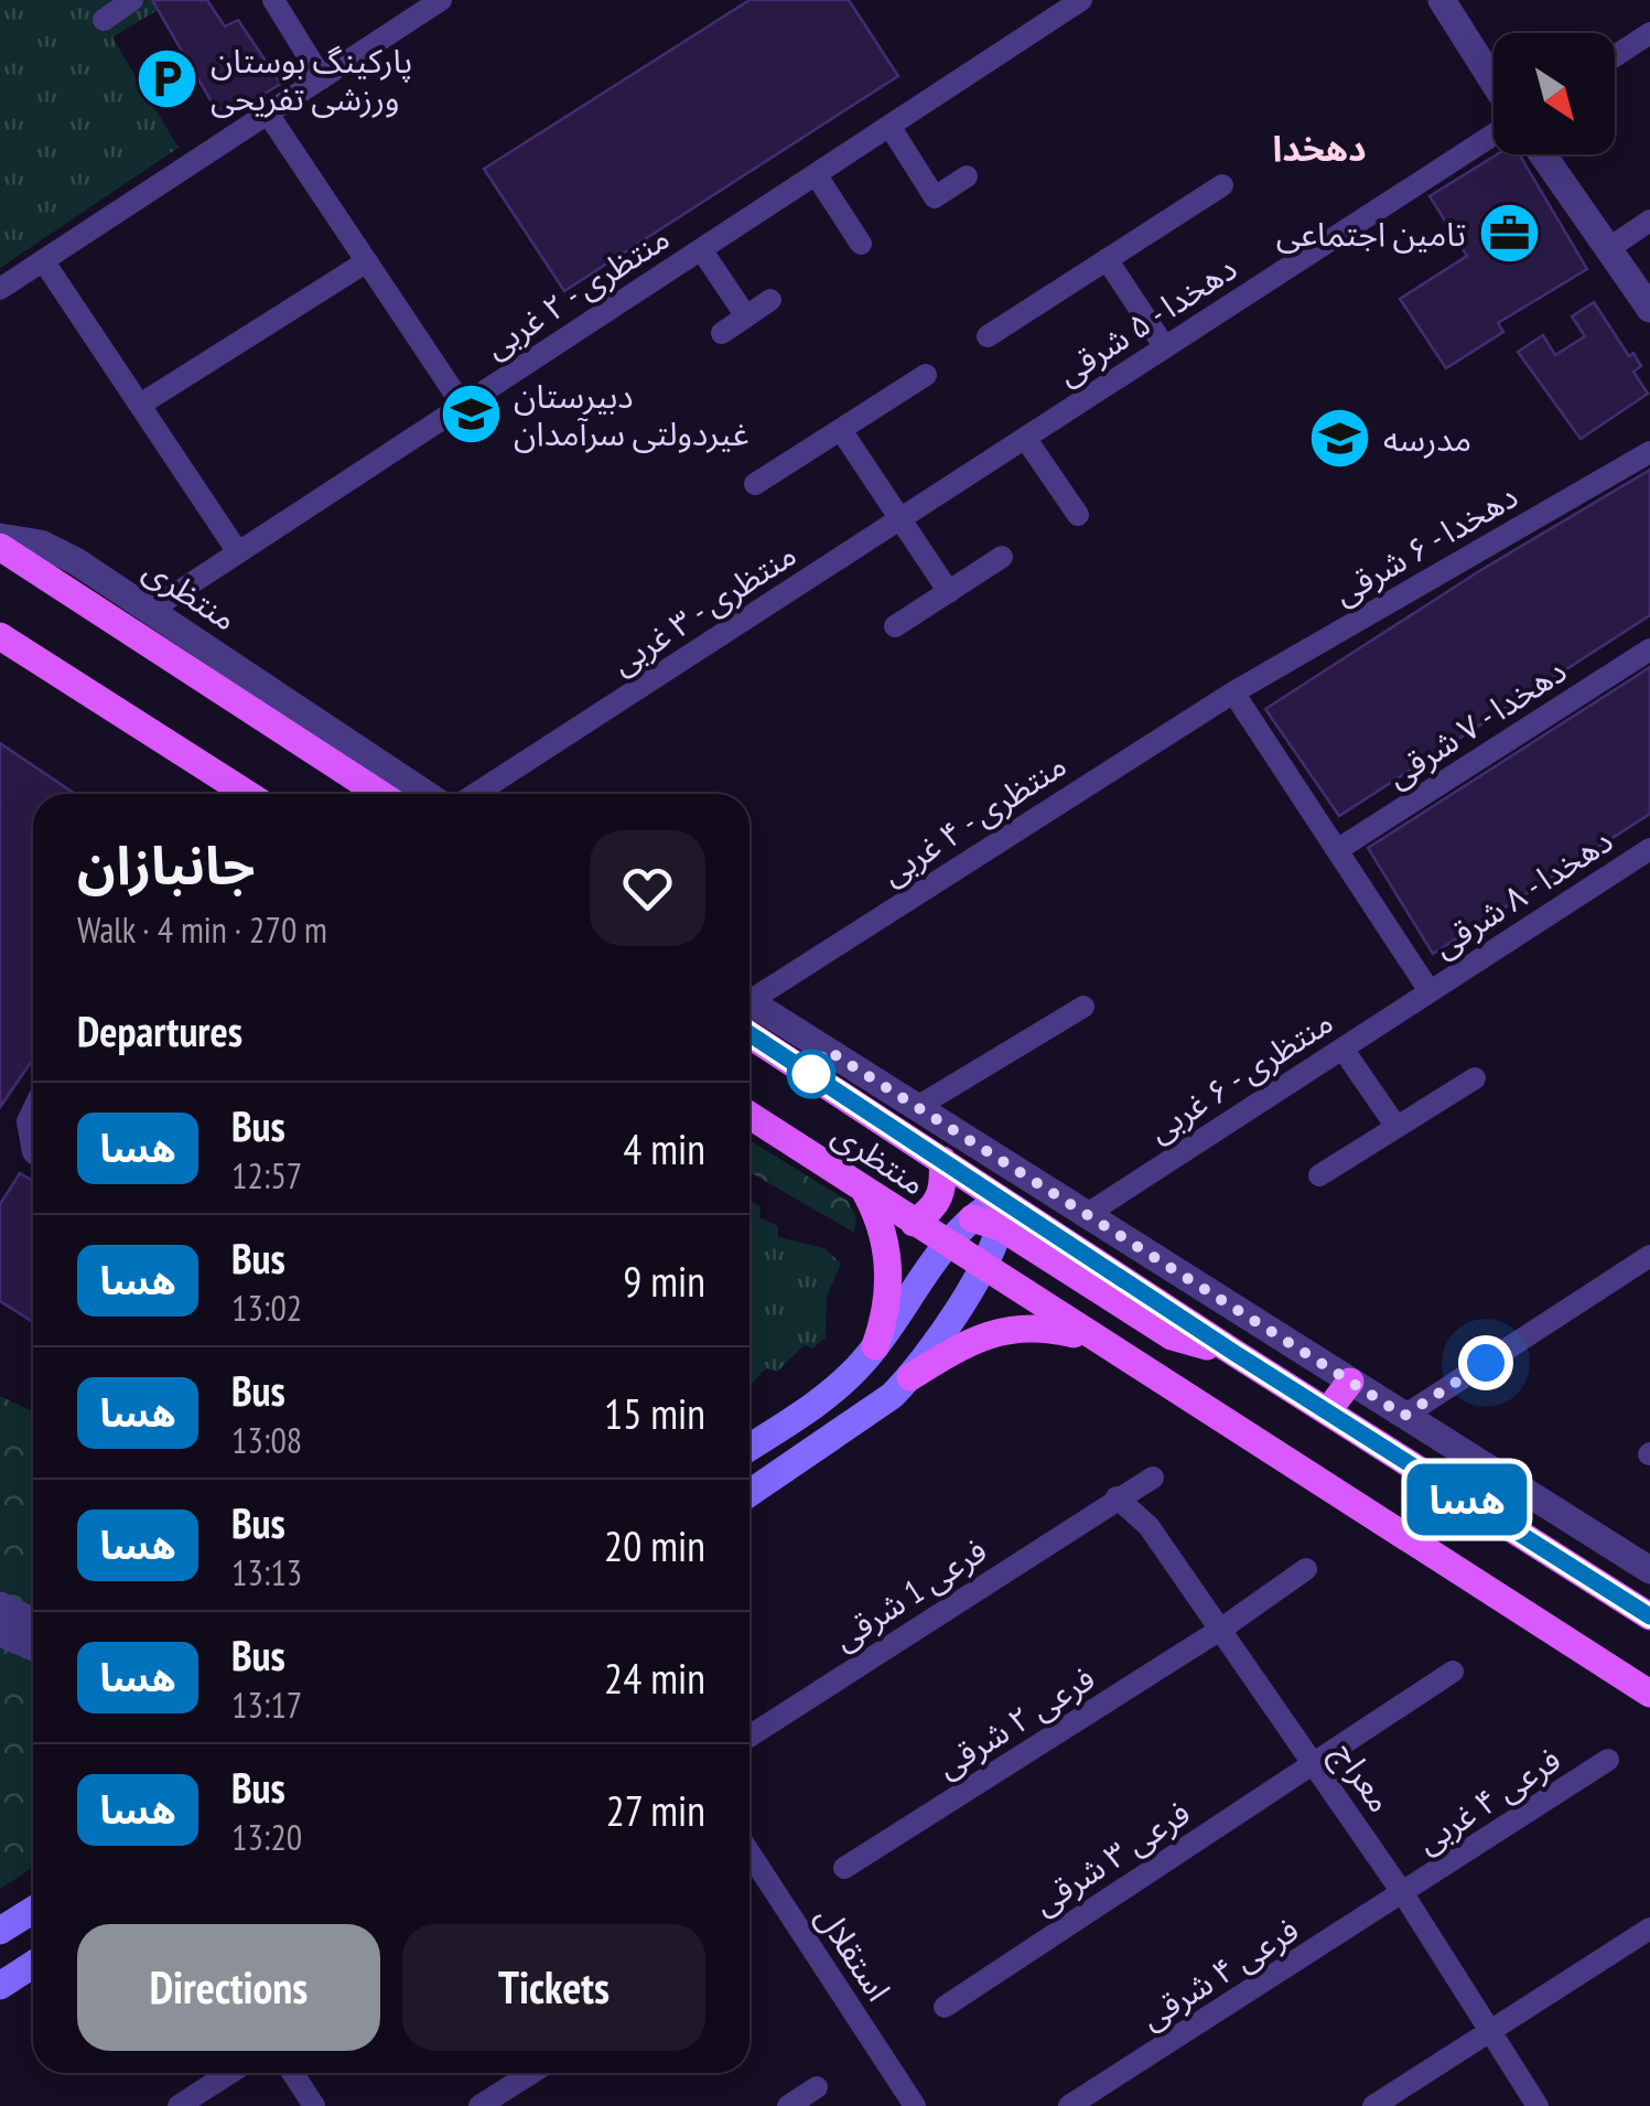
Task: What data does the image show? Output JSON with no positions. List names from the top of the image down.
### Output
{
  "streets": {
    "main road": ["منتظری"],
    "street": [
      "منتظری - ۲ غربی",
      "دهخدا - ۵ شرقی",
      "دهخدا - ۶ شرقی",
      "منتظری - ۳ غربی",
      "دهخدا - ۷ شرقی",
      "منتظری - ۴ غربی",
      "دهخدا - ۸ شرقی",
      "منتظری - ۶ غربی",
      "فرعی 1 شرقی",
      "فرعی ۲ شرقی",
      "معراج",
      "فرعی ۴ غربی",
      "فرعی ۳ شرقی",
      "استقلال",
      "فرعی ۴ شرقی"
    ]
  },
  "crossings": [
    ["منتظری - ۲ غربی", "منتظری"],
    ["دهخدا - ۵ شرقی", "منتظری - ۳ غربی"],
    ["دهخدا - ۶ شرقی", "منتظری - ۴ غربی"],
    ["منتظری", "منتظری - ۶ غربی"],
    ["دهخدا - ۸ شرقی", "منتظری - ۶ غربی"],
    ["فرعی 1 شرقی", "معراج"],
    ["فرعی ۲ شرقی", "معراج"],
    ["معراج", "فرعی ۴ غربی"],
    ["معراج", "فرعی ۳ شرقی"],
    ["معراج", "فرعی ۴ شرقی"],
    ["فرعی ۴ غربی", "فرعی ۴ شرقی"]
  ],
  "districts": ["دهخدا"],
  "places": {
    "parking": ["پارکینگ بوستان ورزشی تفریحی"],
    "office": ["تامین اجتماعی"],
    "school or university": ["دبیرستان غیردولتی سرآمدان", "مدرسه"]
  },
  "lines": ["bus line هسا"],
  "north": "bottom right",
  "page": {
    "on_map": "هسا",
    "heading": [
      ["جانبازان", "Walk · 4 min · 270 m"],
      "Departures"
    ],
    "list": [
      {
        "mark": "هسا",
        "name": "Bus",
        "note": "12:57",
        "value": "4 min"
      },
      {
        "mark": "هسا",
        "name": "Bus",
        "note": "13:02",
        "value": "9 min"
      },
      {
        "mark": "هسا",
        "name": "Bus",
        "note": "13:08",
        "value": "15 min"
      },
      {
        "mark": "هسا",
        "name": "Bus",
        "note": "13:13",
        "value": "20 min"
      },
      {
        "mark": "هسا",
        "name": "Bus",
        "note": "13:17",
        "value": "24 min"
      },
      {
        "mark": "هسا",
        "name": "Bus",
        "note": "13:20",
        "value": "27 min"
      }
    ],
    "buttons": ["Directions", "Tickets"]
  }
}
